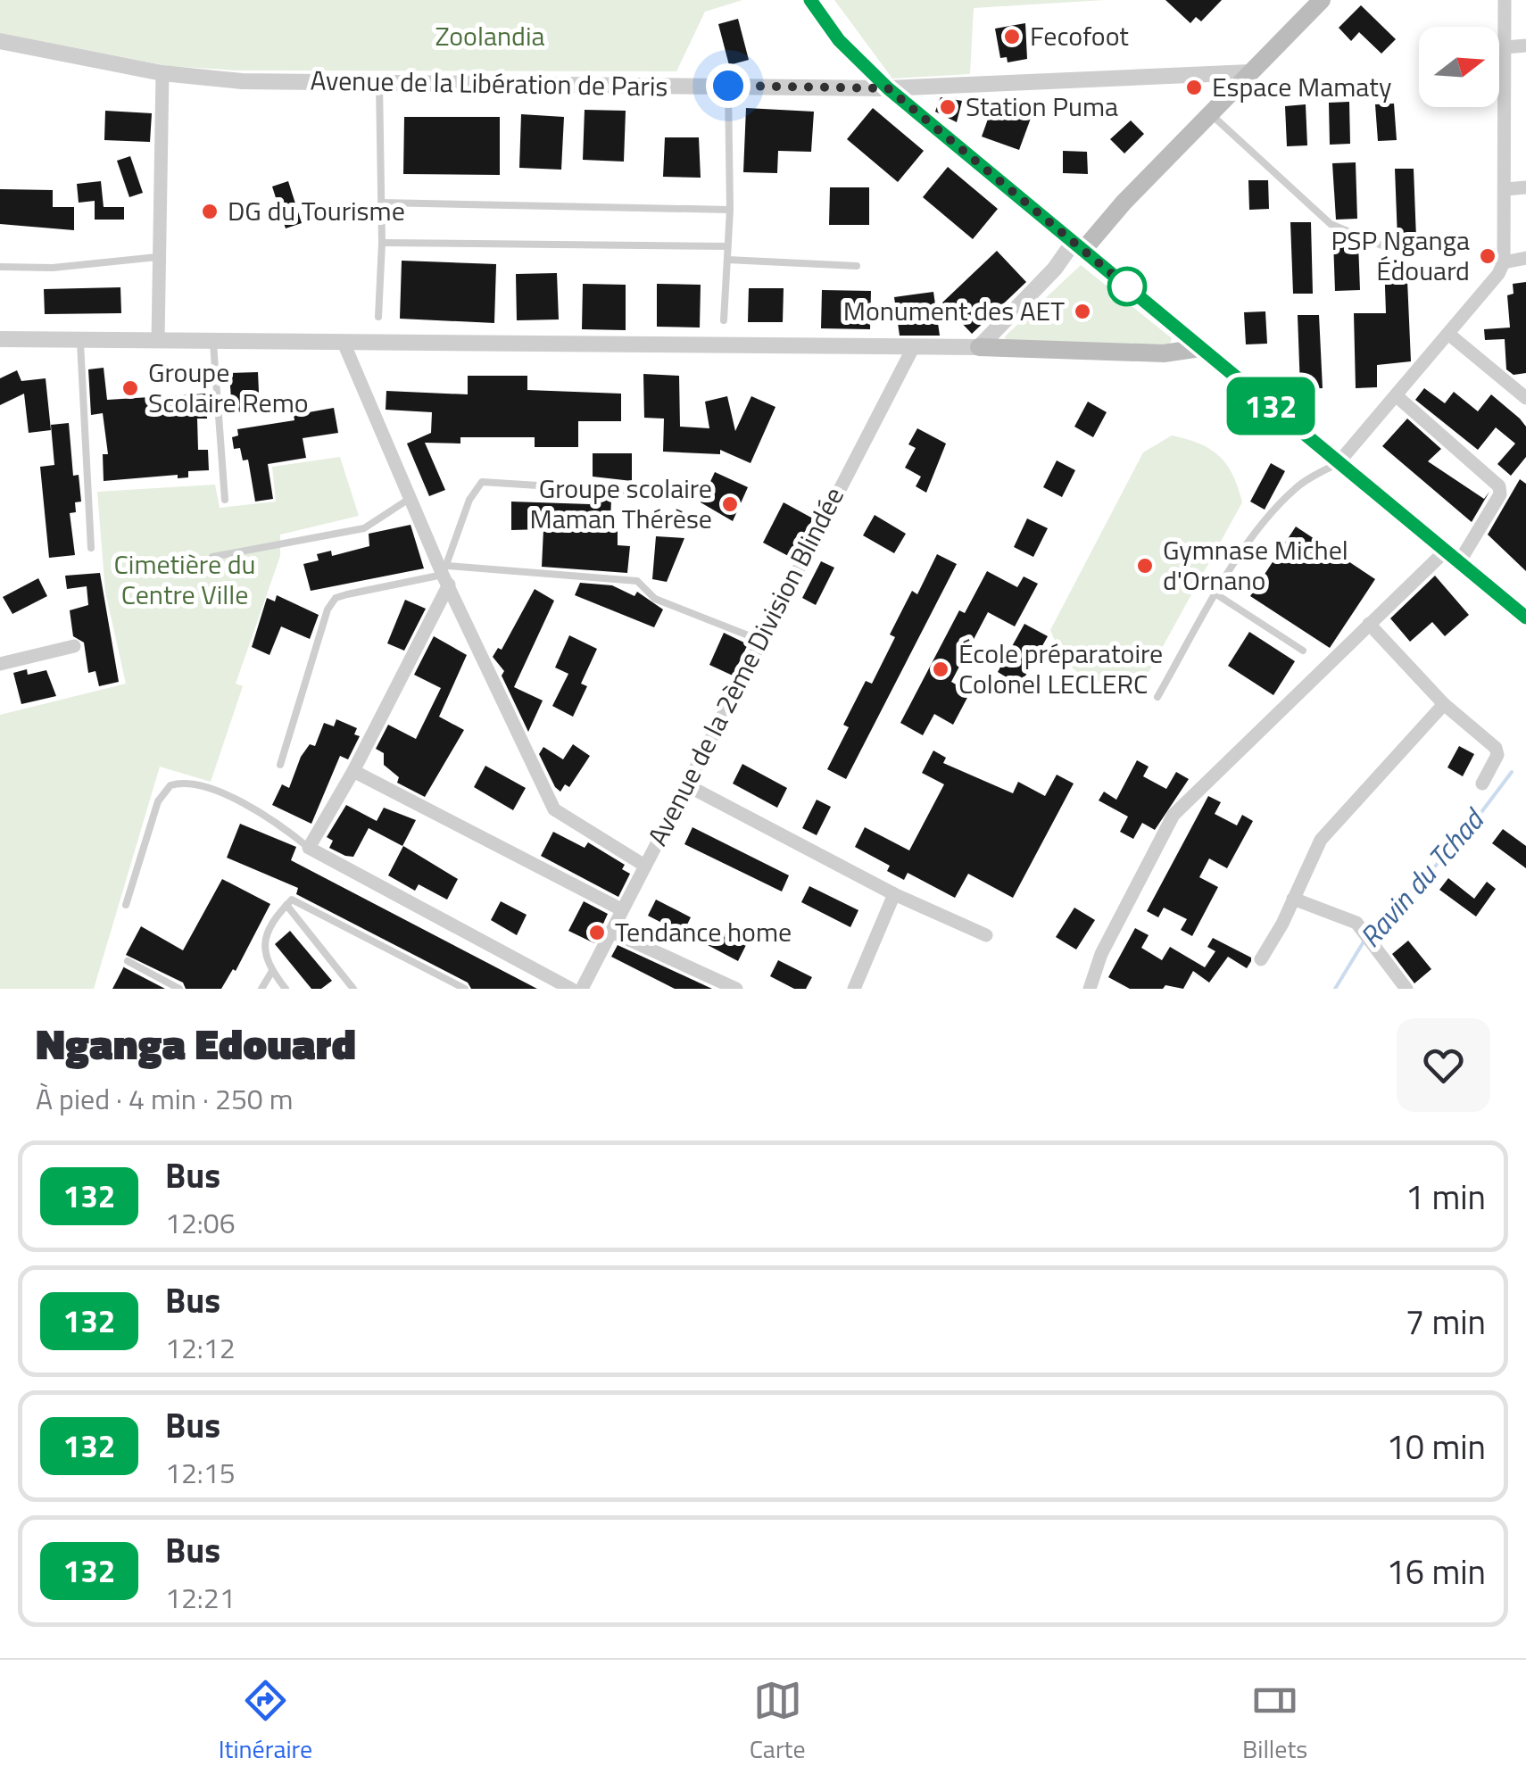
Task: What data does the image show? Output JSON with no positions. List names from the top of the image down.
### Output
{
  "streets": {
    "street": ["Avenue de la Libération de Paris", "Avenue de la 2ème Division Blindée"]
  },
  "water": ["Ravin du Tchad"],
  "parks": ["Zoolandia", "Cimetière du Centre Ville"],
  "places": [
    "Fecofoot",
    "Espace Mamaty",
    "Station Puma",
    "DG du Tourisme",
    "PSP Nganga Édouard",
    "Monument des AET",
    "Groupe Scolaire Remo",
    "Groupe scolaire Maman Thérèse",
    "Gymnase Michel d'Ornano",
    "École préparatoire Colonel LECLERC",
    "Tendance home"
  ],
  "lines": ["bus line 132"],
  "north": "right",
  "page": {
    "on_map": "132",
    "heading": ["Nganga Edouard", "À pied · 4 min · 250 m"],
    "list": [
      {
        "mark": "132",
        "name": "Bus",
        "note": "12:06",
        "value": "1 min"
      },
      {
        "mark": "132",
        "name": "Bus",
        "note": "12:12",
        "value": "7 min"
      },
      {
        "mark": "132",
        "name": "Bus",
        "note": "12:15",
        "value": "10 min"
      },
      {
        "mark": "132",
        "name": "Bus",
        "note": "12:21",
        "value": "16 min"
      }
    ],
    "tabs": ["Itinéraire", "Carte", "Billets"]
  }
}
